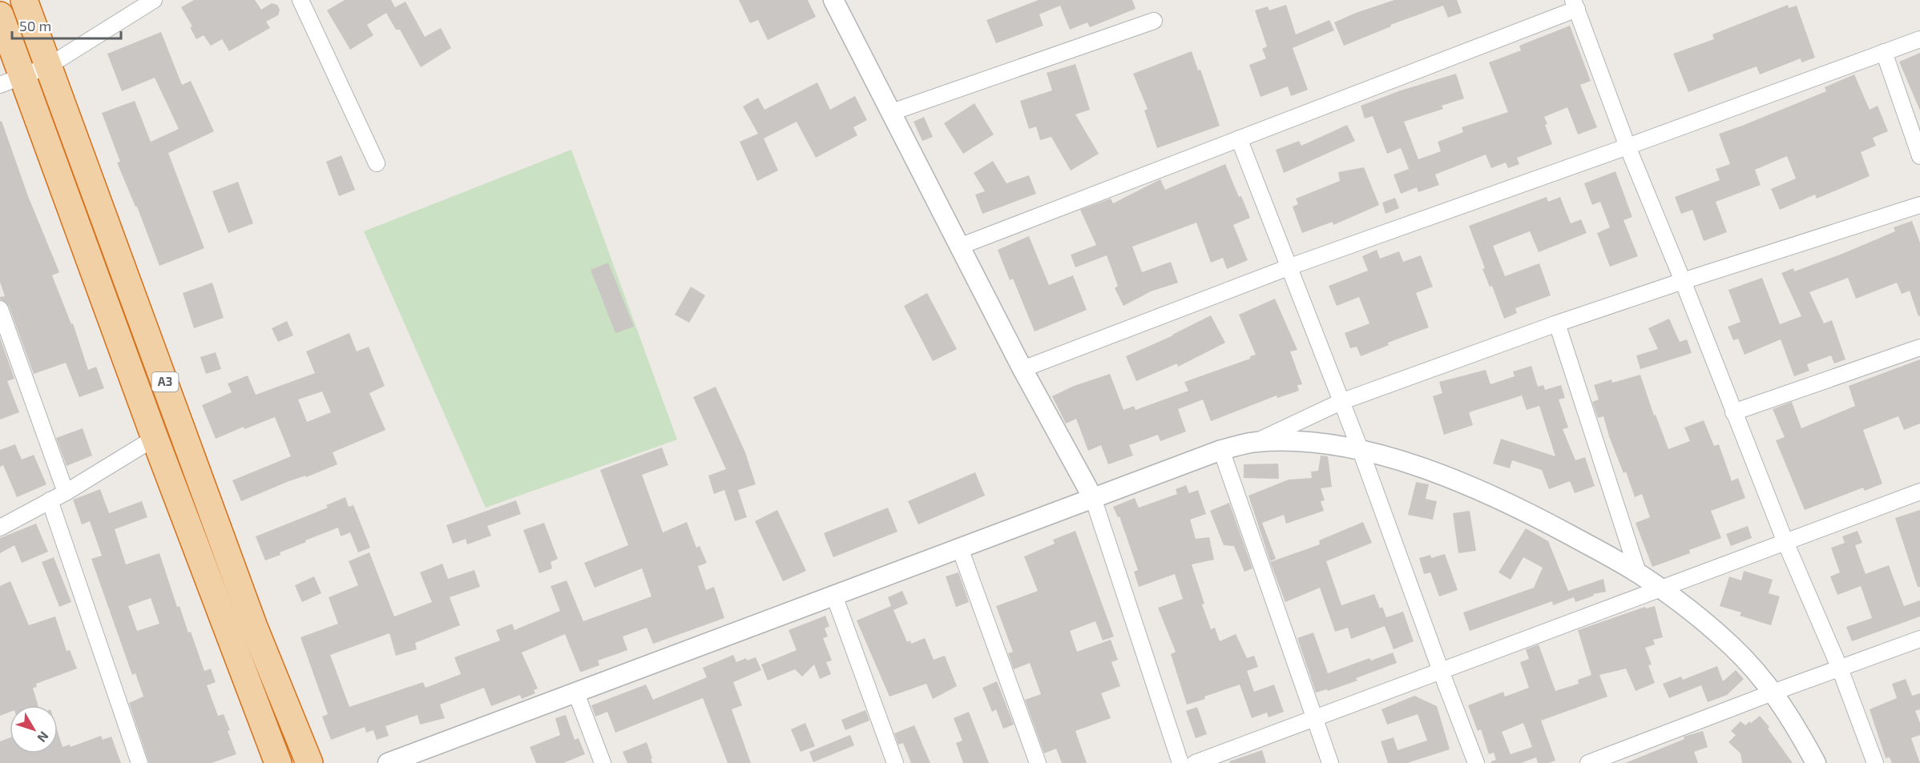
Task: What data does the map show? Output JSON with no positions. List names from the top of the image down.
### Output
{
  "streets": {
    "highway": ["A3"]
  },
  "scale_bar": "50 m",
  "north": "bottom right"
}
